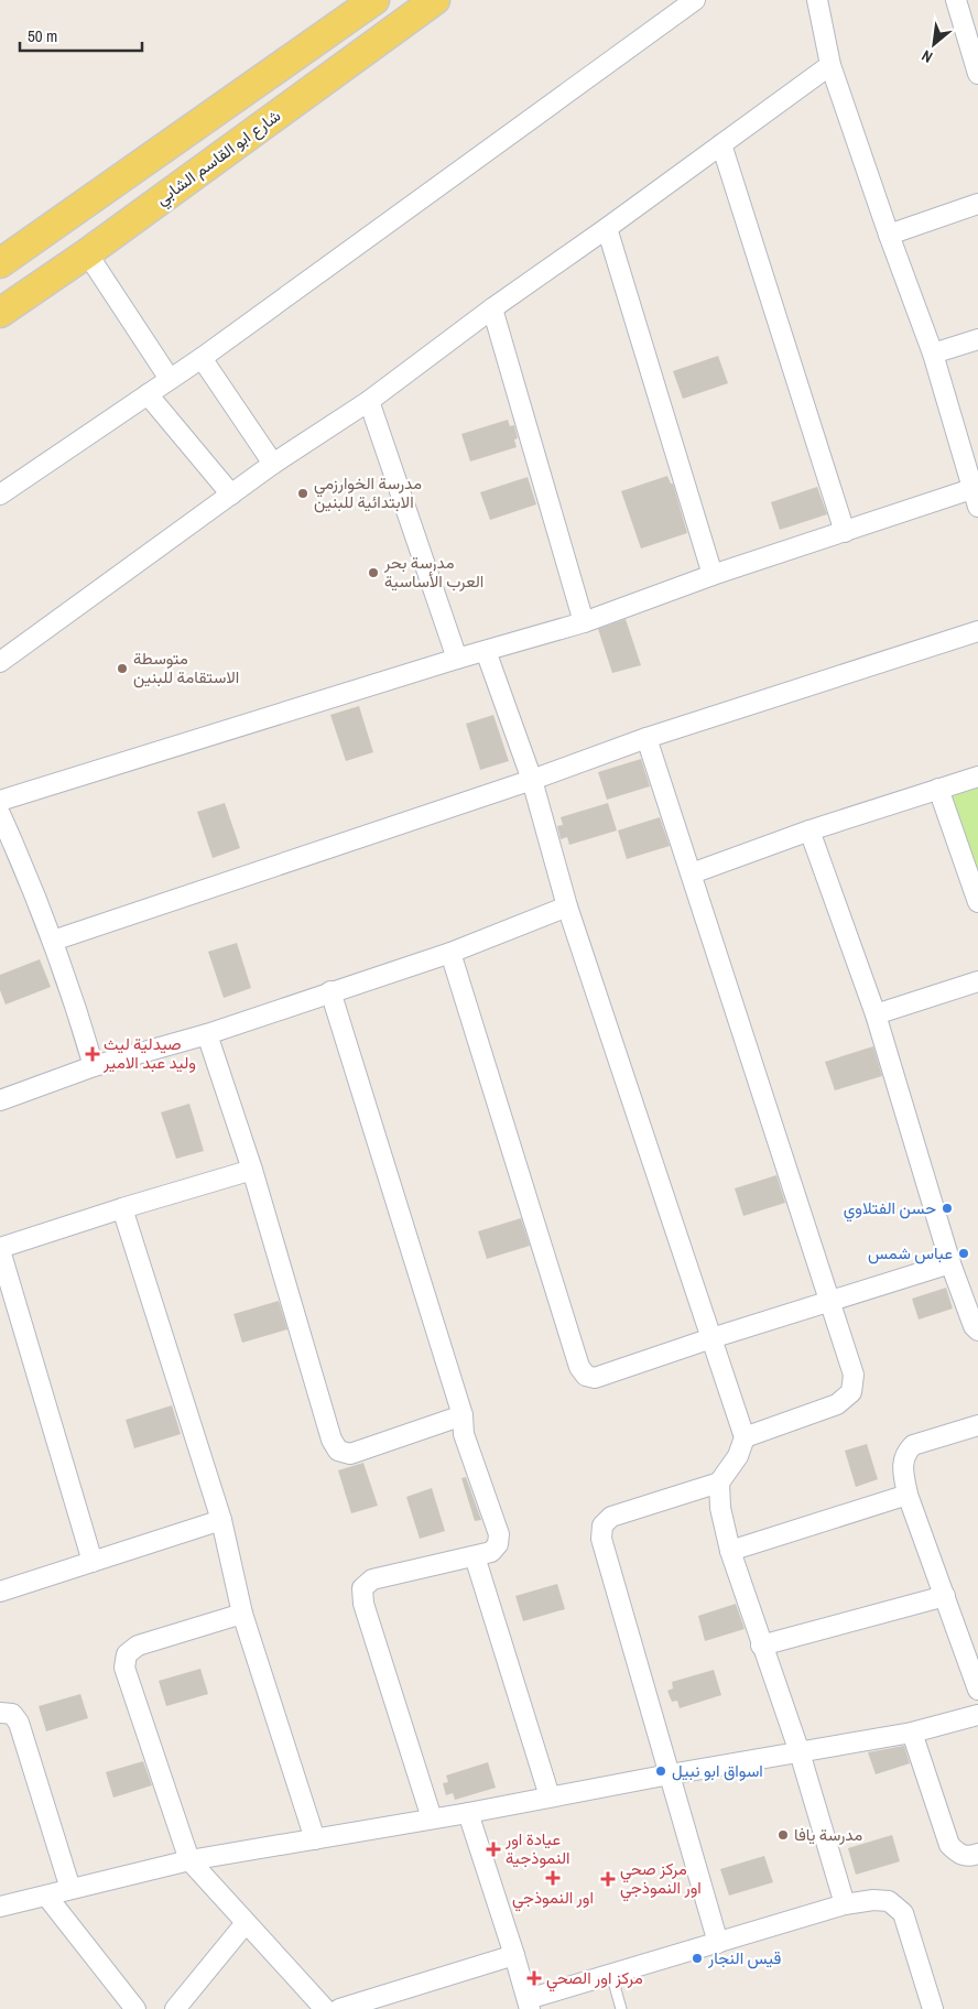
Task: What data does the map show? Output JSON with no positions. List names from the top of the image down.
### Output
{
  "streets": {
    "main road": ["شارع ابو القاسم الشابي"]
  },
  "places": {
    "other": [
      "مدرسة الخوارزمي الابتدائية للبنين",
      "مدرسة بحر العرب الأساسية",
      "متوسطة الاستقامة للبنين",
      "حسن الفتلاوي",
      "عباس شمس",
      "اسواق ابو نبيل",
      "مدرسة يافا",
      "قيس النجار"
    ],
    "health": [
      "صيدلية ليث وليد عبد الامير",
      "عيادة اور النموذجية",
      "اور النموذجي",
      "مركز صحي اور النموذجي",
      "مركز اور الصحي"
    ]
  },
  "scale_bar": "50 m",
  "north": "bottom left"
}
